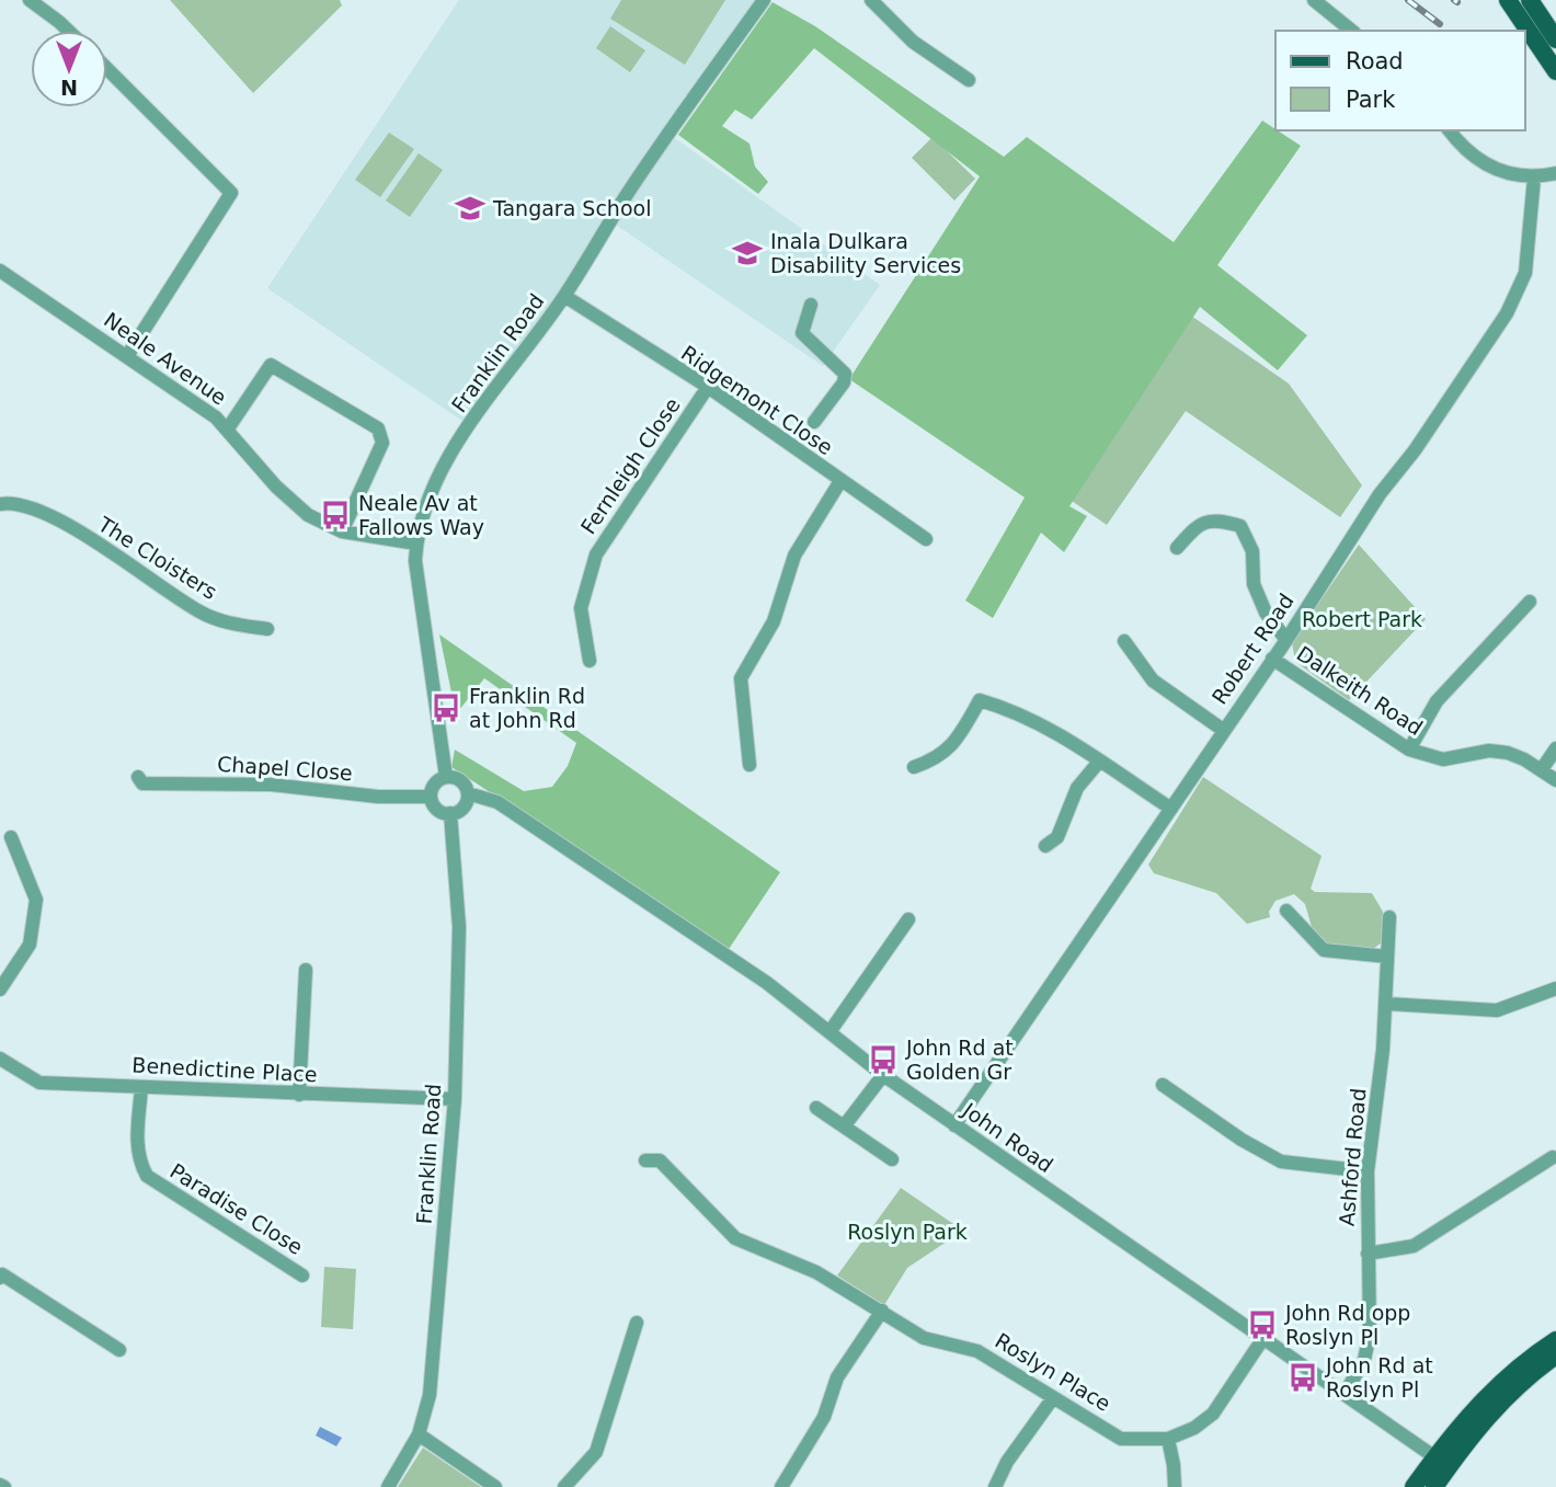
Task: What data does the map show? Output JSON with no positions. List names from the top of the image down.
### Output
{
  "streets": {
    "street": [
      "Franklin Road",
      "Neale Avenue",
      "Ridgemont Close",
      "Fernleigh Close",
      "The Cloisters",
      "Robert Road",
      "Dalkeith Road",
      "Chapel Close",
      "Benedictine Place",
      "John Road",
      "Ashford Road",
      "Paradise Close",
      "Roslyn Place"
    ]
  },
  "crossings": [
    ["Franklin Road", "Neale Avenue"],
    ["Franklin Road", "Ridgemont Close"],
    ["Franklin Road", "Chapel Close"],
    ["Franklin Road", "Benedictine Place"],
    ["Franklin Road", "John Road"],
    ["Ridgemont Close", "Fernleigh Close"],
    ["Robert Road", "Dalkeith Road"],
    ["Robert Road", "John Road"],
    ["Chapel Close", "John Road"],
    ["Benedictine Place", "Paradise Close"],
    ["John Road", "Ashford Road"],
    ["John Road", "Roslyn Place"]
  ],
  "parks": ["Robert Park", "Roslyn Park"],
  "places": {
    "school or university": ["Tangara School", "Inala Dulkara Disability Services"],
    "bus stop": [
      "Neale Av at Fallows Way",
      "Franklin Rd at John Rd",
      "John Rd at Golden Gr",
      "John Rd opp Roslyn Pl",
      "John Rd at Roslyn Pl"
    ]
  },
  "legend": ["Road", "Park"],
  "north": "bottom"
}
